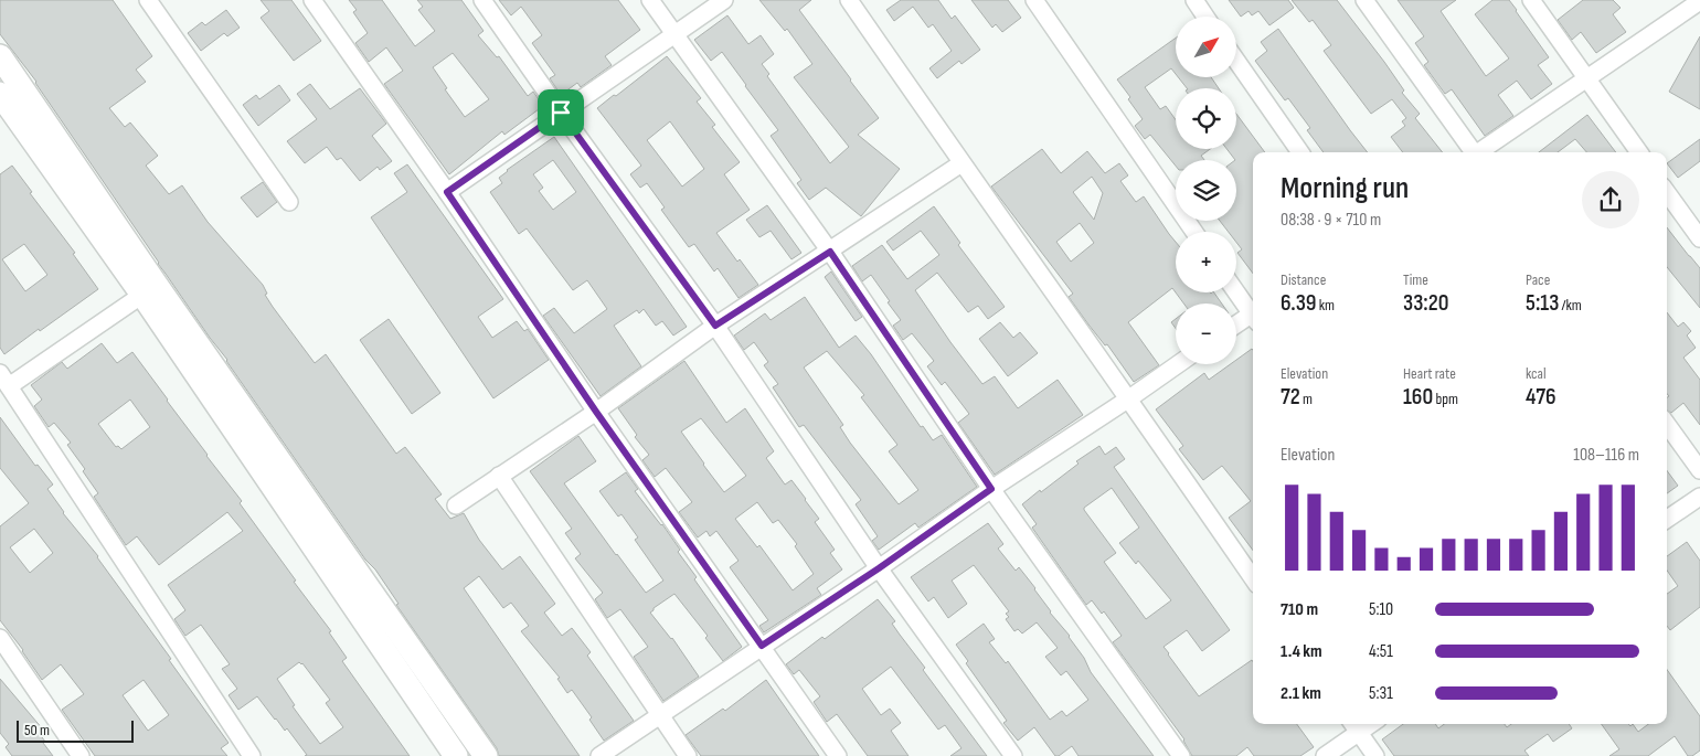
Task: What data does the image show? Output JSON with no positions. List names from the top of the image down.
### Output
{
  "scale_bar": "50 m",
  "north": "top right",
  "page": {
    "map_buttons": ["+", "−"],
    "heading": ["Morning run", "08:38 · 9 × 710 m"],
    "stats": [
      ["Distance", "6.39 km"],
      ["Time", "33:20"],
      ["Pace", "5:13 /km"],
      ["Elevation", "72 m"],
      ["Heart rate", "160 bpm"],
      ["kcal", "476"]
    ],
    "chart": ["Elevation", "108–116 m"],
    "list": [
      {
        "name": "710 m",
        "note": "5:10"
      },
      {
        "name": "1.4 km",
        "note": "4:51"
      },
      {
        "name": "2.1 km",
        "note": "5:31"
      }
    ],
    "scale": "50 m"
  }
}
